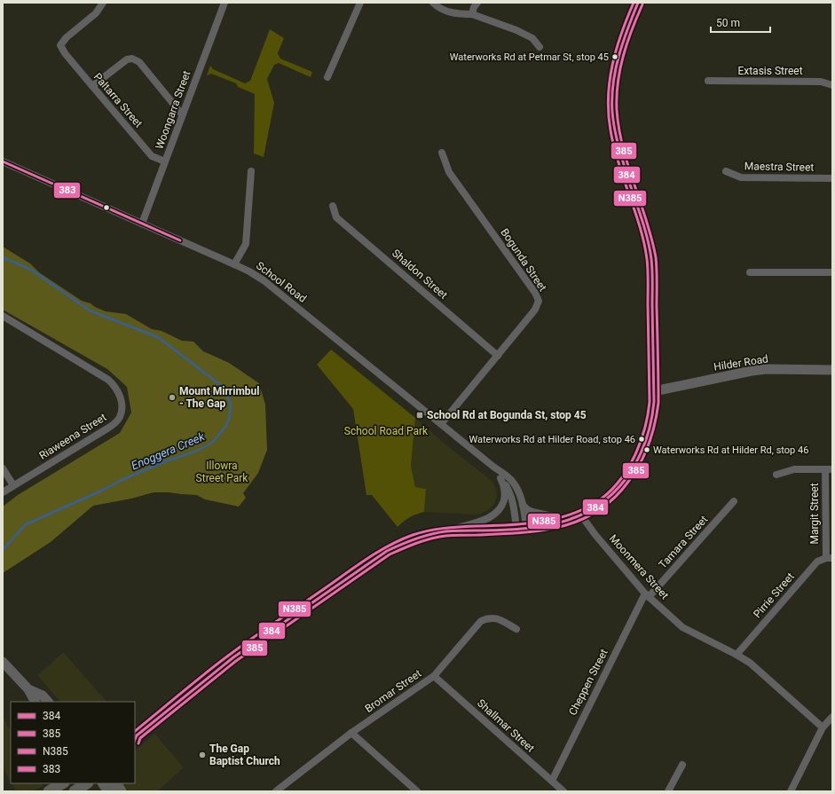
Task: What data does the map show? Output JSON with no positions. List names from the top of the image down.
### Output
{
  "streets": {
    "street": [
      "Extasis Street",
      "Paltarra Street",
      "Woongarra Street",
      "Maestra Street",
      "Bogunda Street",
      "Shaldon Street",
      "School Road",
      "Hilder Road",
      "Riaweena Street",
      "Margit Street",
      "Tamara Street",
      "Moonmera Street",
      "Pirrie Street",
      "Cheppen Street",
      "Bromar Street",
      "Shallmar Street"
    ]
  },
  "crossings": [
    ["Paltarra Street", "Woongarra Street"],
    ["Woongarra Street", "School Road"],
    ["Bogunda Street", "Shaldon Street"],
    ["Bogunda Street", "School Road"],
    ["Margit Street", "Pirrie Street"],
    ["Tamara Street", "Moonmera Street"],
    ["Tamara Street", "Cheppen Street"],
    ["Moonmera Street", "Pirrie Street"],
    ["Moonmera Street", "Cheppen Street"],
    ["Cheppen Street", "Shallmar Street"],
    ["Bromar Street", "Shallmar Street"]
  ],
  "water": ["Enoggera Creek"],
  "parks": ["School Road Park", "Illowra Street Park"],
  "places": {
    "other": [
      "Waterworks Rd at Petmar St, stop 45",
      "Mount Mirrimbul - The Gap",
      "Waterworks Rd at Hilder Road, stop 46",
      "Waterworks Rd at Hilder Rd, stop 46",
      "The Gap Baptist Church"
    ],
    "transit": ["School Rd at Bogunda St, stop 45"]
  },
  "lines": [
    "transit line 384",
    "transit line N385",
    "transit line 385",
    "transit line 383"
  ],
  "legend": [
    "384",
    "385",
    "N385",
    "383"
  ],
  "scale_bar": "50 m"
}
